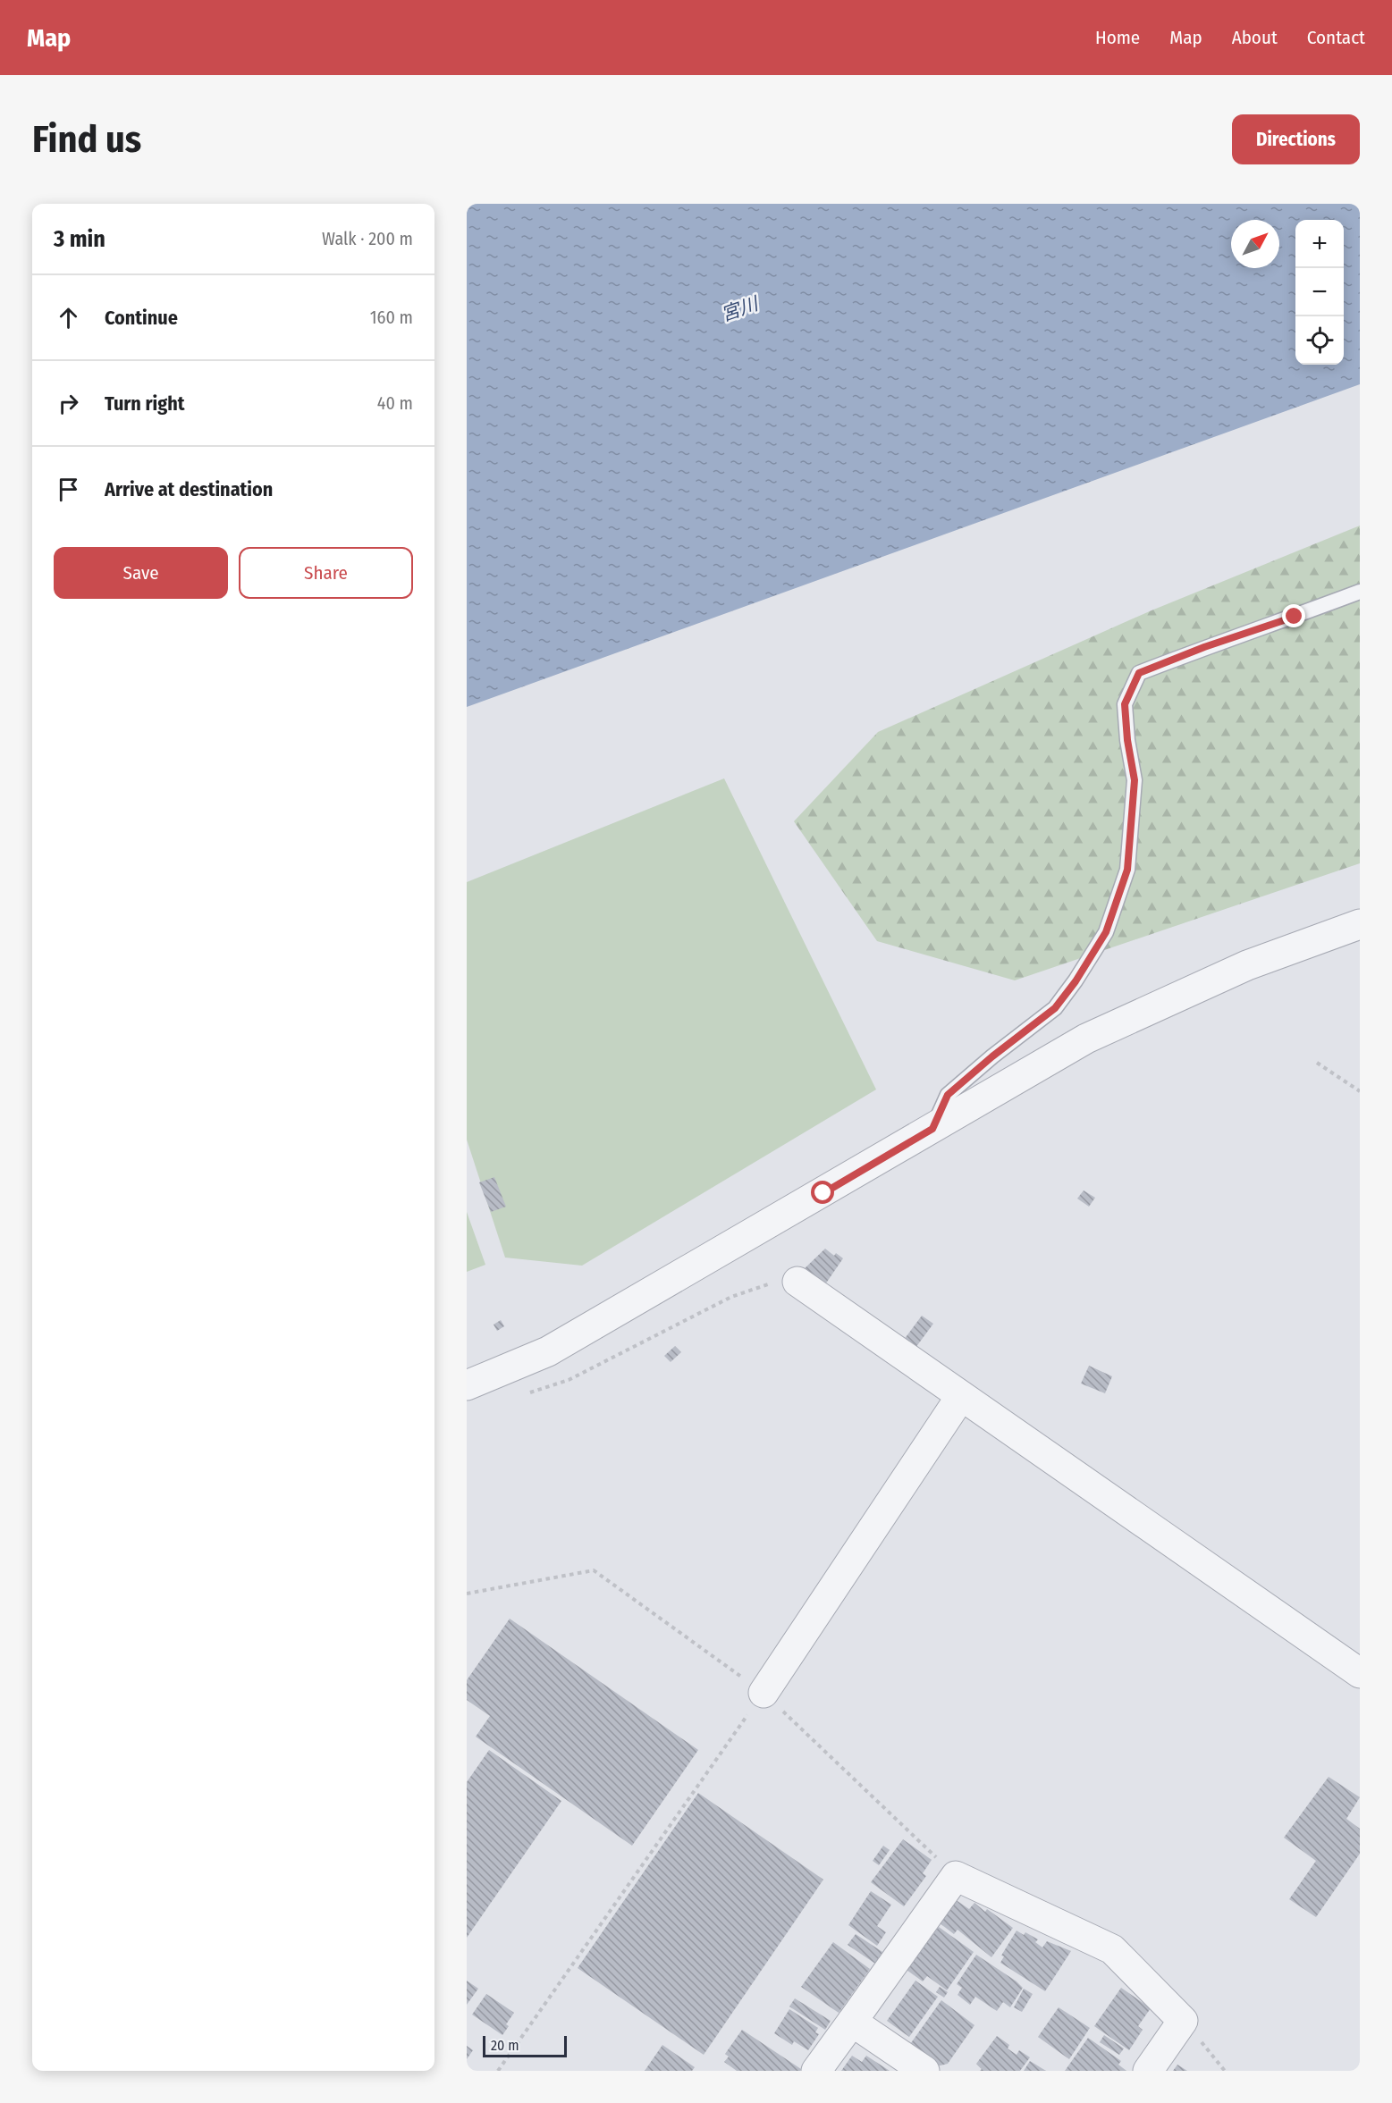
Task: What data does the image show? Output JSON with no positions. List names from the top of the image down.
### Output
{
  "water": ["宮川"],
  "scale_bar": "20 m",
  "north": "top right",
  "page": {
    "header": "Map",
    "nav": [
      "Home",
      "Map",
      "About",
      "Contact"
    ],
    "buttons": [
      "Directions",
      ["Save", "Share"]
    ],
    "title": "Find us",
    "heading": ["3 min", "Walk · 200 m"],
    "map_buttons": ["+", "−"],
    "list": [
      ["Continue", "160 m"],
      ["Turn right", "40 m"],
      "Arrive at destination"
    ],
    "scale": "20 m"
  }
}
